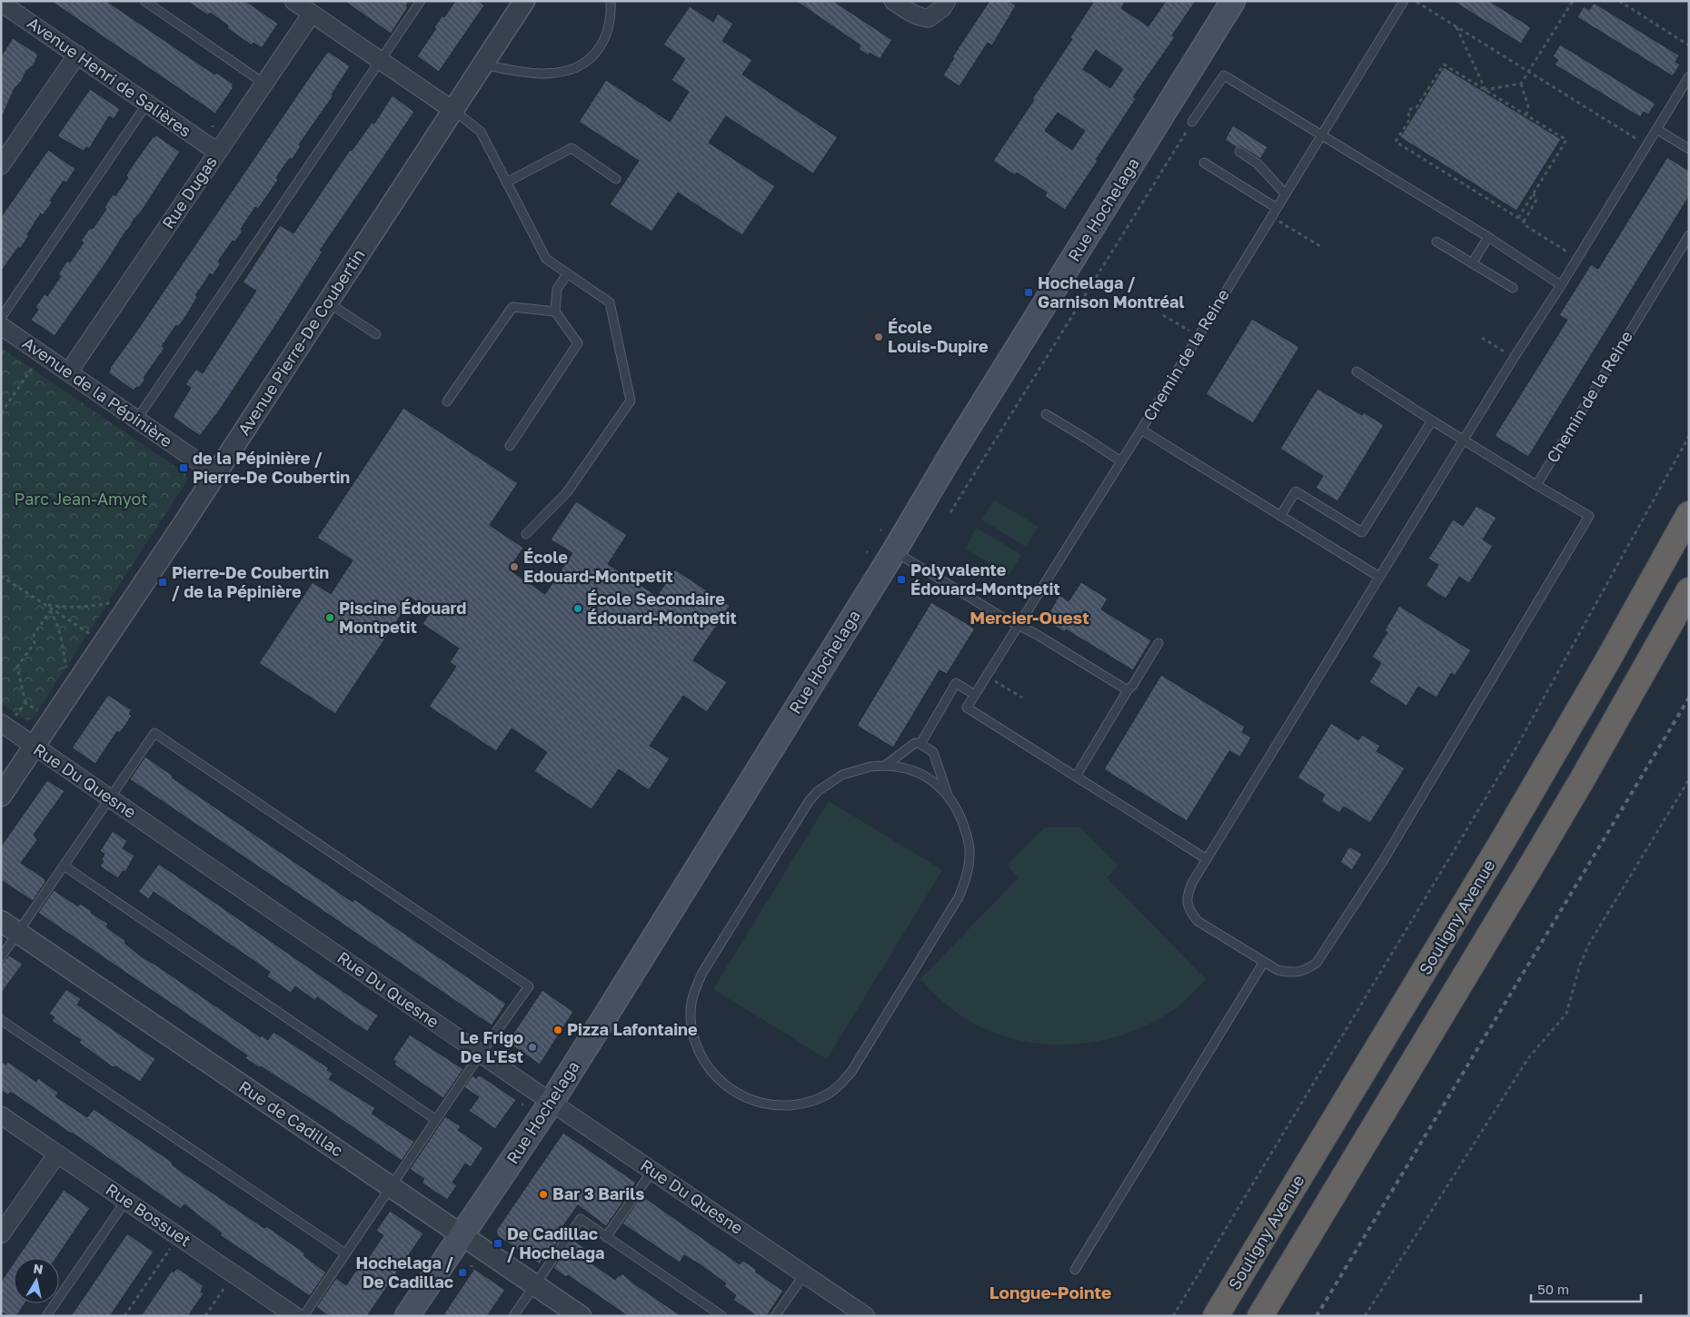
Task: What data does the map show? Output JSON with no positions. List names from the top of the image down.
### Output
{
  "streets": {
    "highway": ["Souligny Avenue"],
    "main road": ["Rue Hochelaga"],
    "street": [
      "Avenue Henri de Salières",
      "Rue Dugas",
      "Avenue Pierre-De Coubertin",
      "Avenue de la Pépinière",
      "Rue Du Quesne",
      "Rue de Cadillac",
      "Rue Bossuet"
    ],
    "lane": ["Chemin de la Reine"]
  },
  "crossings": [
    ["Avenue Henri de Salières", "Rue Dugas"],
    ["Rue Dugas", "Avenue de la Pépinière"],
    ["Rue Hochelaga", "Rue Du Quesne"],
    ["Rue Hochelaga", "Rue de Cadillac"],
    ["Avenue Pierre-De Coubertin", "Avenue de la Pépinière"],
    ["Avenue Pierre-De Coubertin", "Rue Du Quesne"]
  ],
  "districts": ["Mercier-Ouest", "Longue-Pointe"],
  "parks": ["Parc Jean-Amyot"],
  "places": {
    "transit": [
      "Hochelaga / Garnison Montréal",
      "de la Pépinière / Pierre-De Coubertin",
      "Polyvalente Édouard-Montpetit",
      "Pierre-De Coubertin / de la Pépinière",
      "De Cadillac / Hochelaga",
      "Hochelaga / De Cadillac"
    ],
    "other": [
      "École Louis-Dupire",
      "École Edouard-Montpetit",
      "École Secondaire Édouard-Montpetit",
      "Piscine Édouard Montpetit",
      "Pizza Lafontaine",
      "Le Frigo De L'Est",
      "Bar 3 Barils"
    ]
  },
  "scale_bar": "50 m",
  "north": "top"
}
